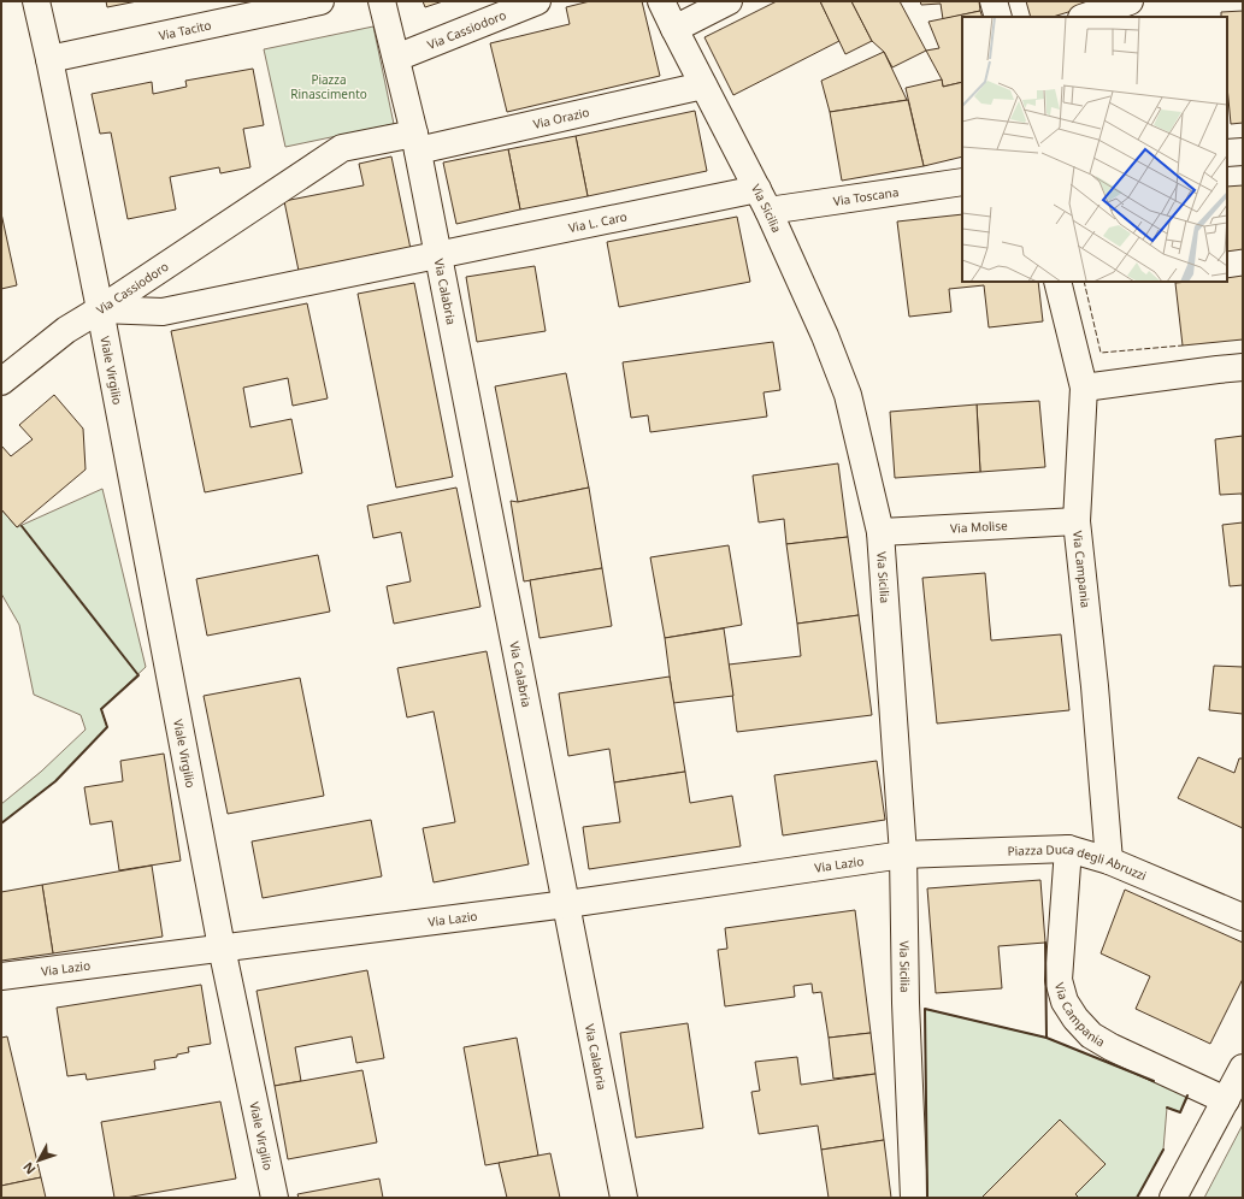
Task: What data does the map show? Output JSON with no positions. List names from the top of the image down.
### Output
{
  "streets": {
    "street": [
      "Via Cassiodoro",
      "Via Tacito",
      "Via Orazio",
      "Via Toscana",
      "Via Sicilia",
      "Via L. Caro",
      "Via Calabria",
      "Viale Virgilio",
      "Via Molise",
      "Via Campania",
      "Via Lazio",
      "Piazza Duca degli Abruzzi"
    ]
  },
  "crossings": [
    ["Via Cassiodoro", "Via Orazio"],
    ["Via Cassiodoro", "Via L. Caro"],
    ["Via Cassiodoro", "Via Calabria"],
    ["Via Cassiodoro", "Viale Virgilio"],
    ["Via Tacito", "Viale Virgilio"],
    ["Via Orazio", "Via Sicilia"],
    ["Via Orazio", "Via Calabria"],
    ["Via Toscana", "Via Sicilia"],
    ["Via Toscana", "Via L. Caro"],
    ["Via Sicilia", "Via L. Caro"],
    ["Via Sicilia", "Via Molise"],
    ["Via Sicilia", "Via Lazio"],
    ["Via Sicilia", "Piazza Duca degli Abruzzi"],
    ["Via L. Caro", "Via Calabria"],
    ["Via Calabria", "Via Lazio"],
    ["Viale Virgilio", "Via Lazio"],
    ["Via Molise", "Via Campania"],
    ["Via Campania", "Piazza Duca degli Abruzzi"],
    ["Via Lazio", "Piazza Duca degli Abruzzi"]
  ],
  "parks": ["Piazza Rinascimento"],
  "north": "bottom left"
}
